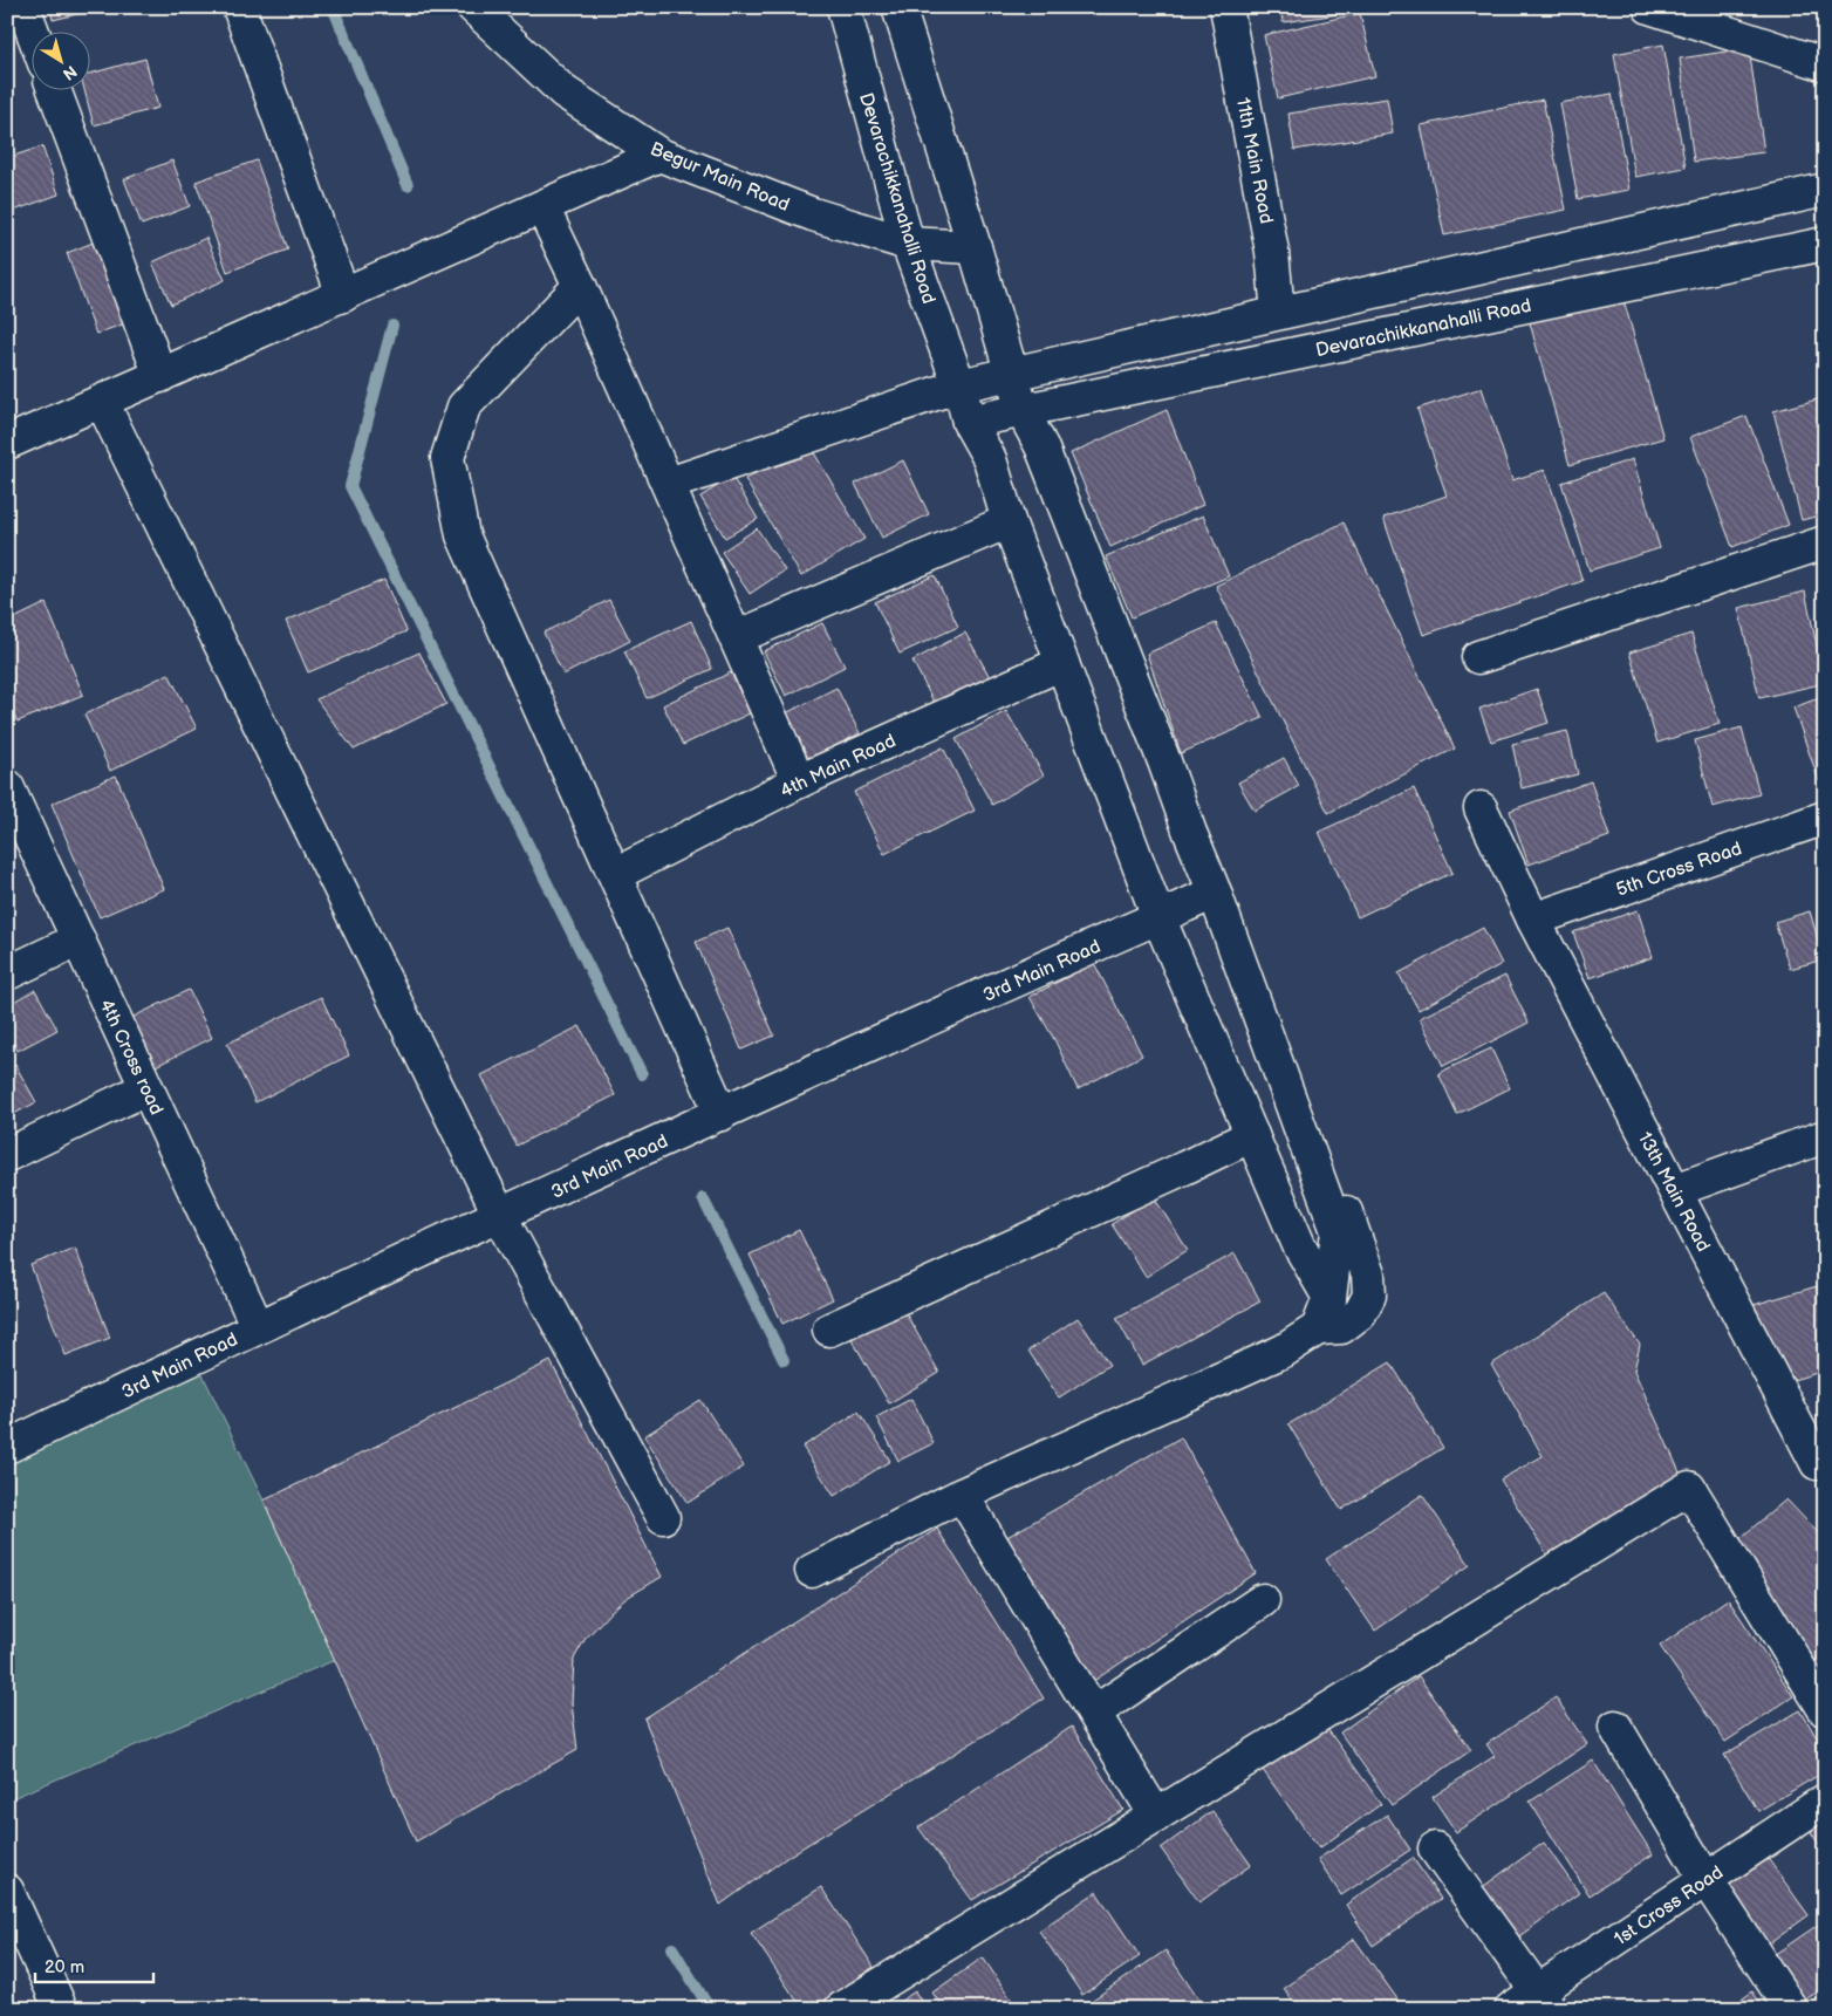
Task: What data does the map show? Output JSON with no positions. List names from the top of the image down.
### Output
{
  "streets": {
    "street": [
      "11th Main Road",
      "Begur Main Road",
      "Devarachikkanahalli Road",
      "4th Main Road",
      "5th Cross Road",
      "3rd Main Road",
      "4th Cross road",
      "13th Main Road",
      "1st Cross Road"
    ]
  },
  "crossings": [
    ["Begur Main Road", "Devarachikkanahalli Road"],
    ["Devarachikkanahalli Road", "4th Main Road"],
    ["Devarachikkanahalli Road", "3rd Main Road"],
    ["5th Cross Road", "13th Main Road"],
    ["3rd Main Road", "4th Cross road"]
  ],
  "scale_bar": "20 m",
  "north": "bottom right"
}
